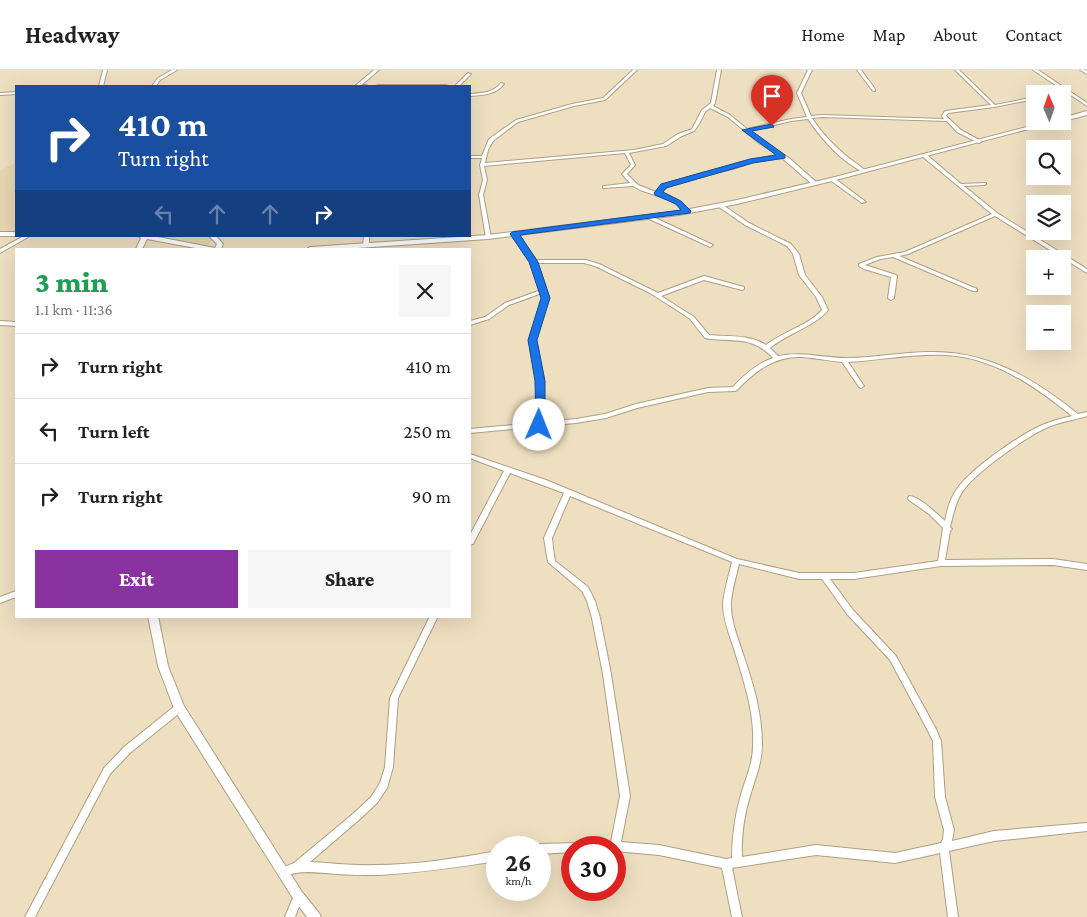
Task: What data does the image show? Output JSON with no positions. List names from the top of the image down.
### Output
{
  "north": "top",
  "page": {
    "header": "Headway",
    "nav": [
      "Home",
      "Map",
      "About",
      "Contact"
    ],
    "map_buttons": ["+", "−"],
    "turn": ["410 m", "Turn right"],
    "heading": ["3 min", "1.1 km · 11:36"],
    "list": [
      {
        "name": "Turn right",
        "value": "410 m"
      },
      {
        "name": "Turn left",
        "value": "250 m"
      },
      {
        "name": "Turn right",
        "value": "90 m"
      }
    ],
    "buttons": ["Exit", "Share"],
    "speed": "26 km/h",
    "limit": "30"
  }
}
